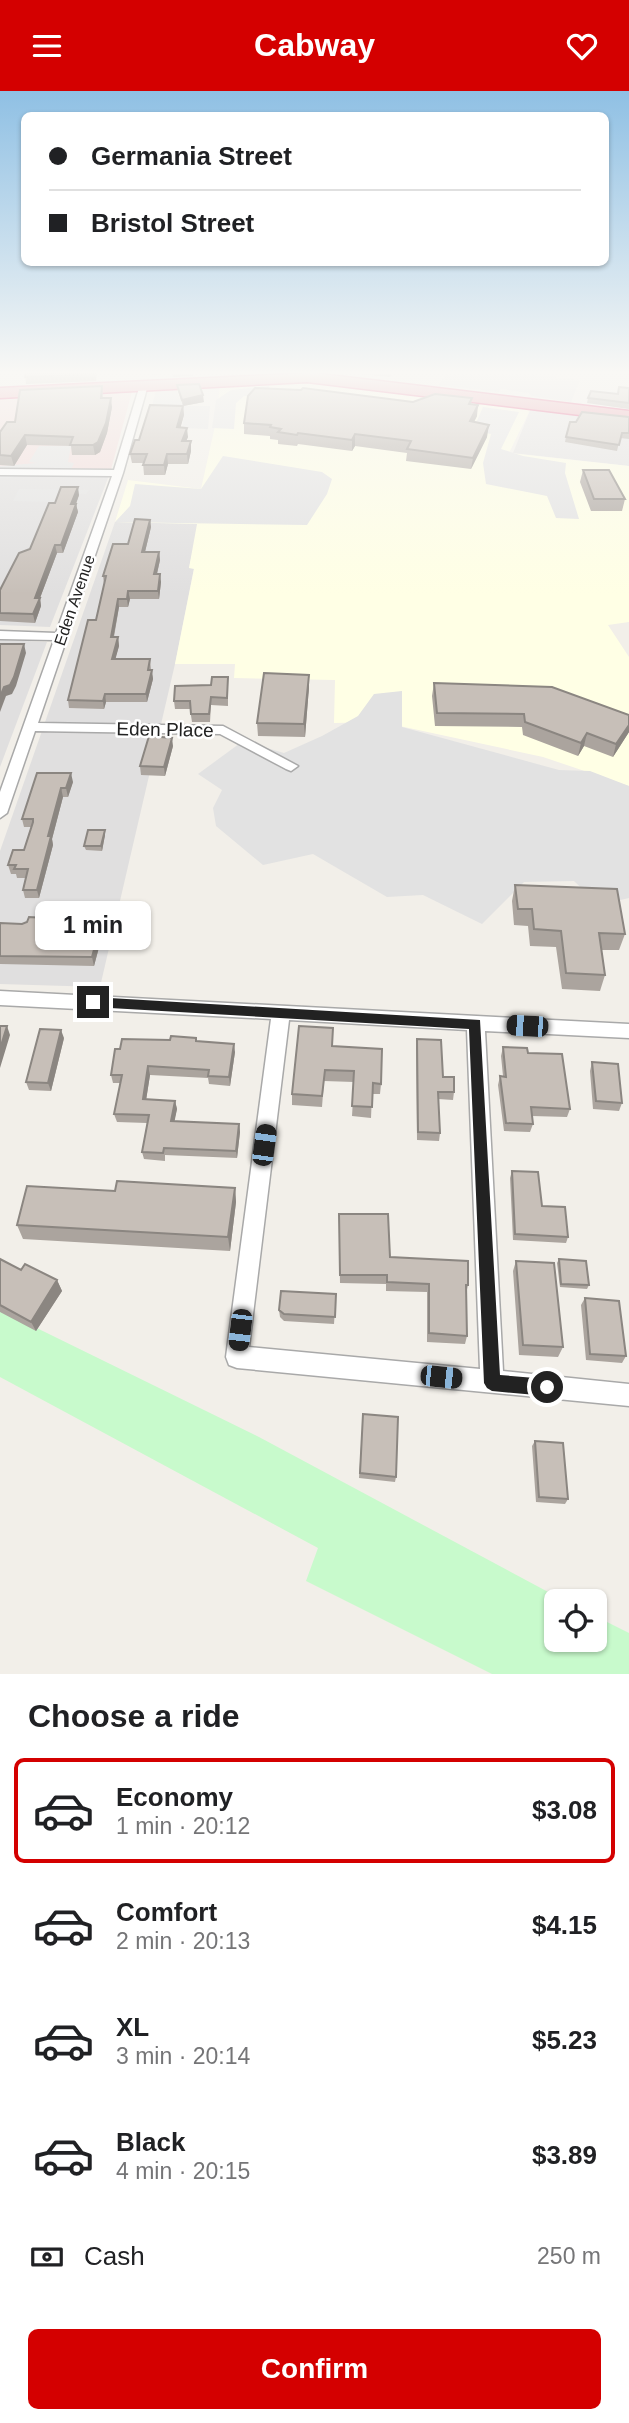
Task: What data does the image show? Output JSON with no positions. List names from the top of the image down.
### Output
{
  "streets": {
    "street": ["Eden Avenue", "Eden Place"]
  },
  "crossings": [
    ["Eden Avenue", "Eden Place"]
  ],
  "page": {
    "header": "Cabway",
    "banner": ["Germania Street", "Bristol Street"],
    "bubble": "1 min",
    "heading": "Choose a ride",
    "list": [
      {
        "name": "Economy",
        "note": "1 min · 20:12",
        "value": "$3.08"
      },
      {
        "name": "Comfort",
        "note": "2 min · 20:13",
        "value": "$4.15"
      },
      {
        "name": "XL",
        "note": "3 min · 20:14",
        "value": "$5.23"
      },
      {
        "name": "Black",
        "note": "4 min · 20:15",
        "value": "$3.89"
      }
    ],
    "pay": ["Cash", "250 m"],
    "buttons": "Confirm"
  }
}
